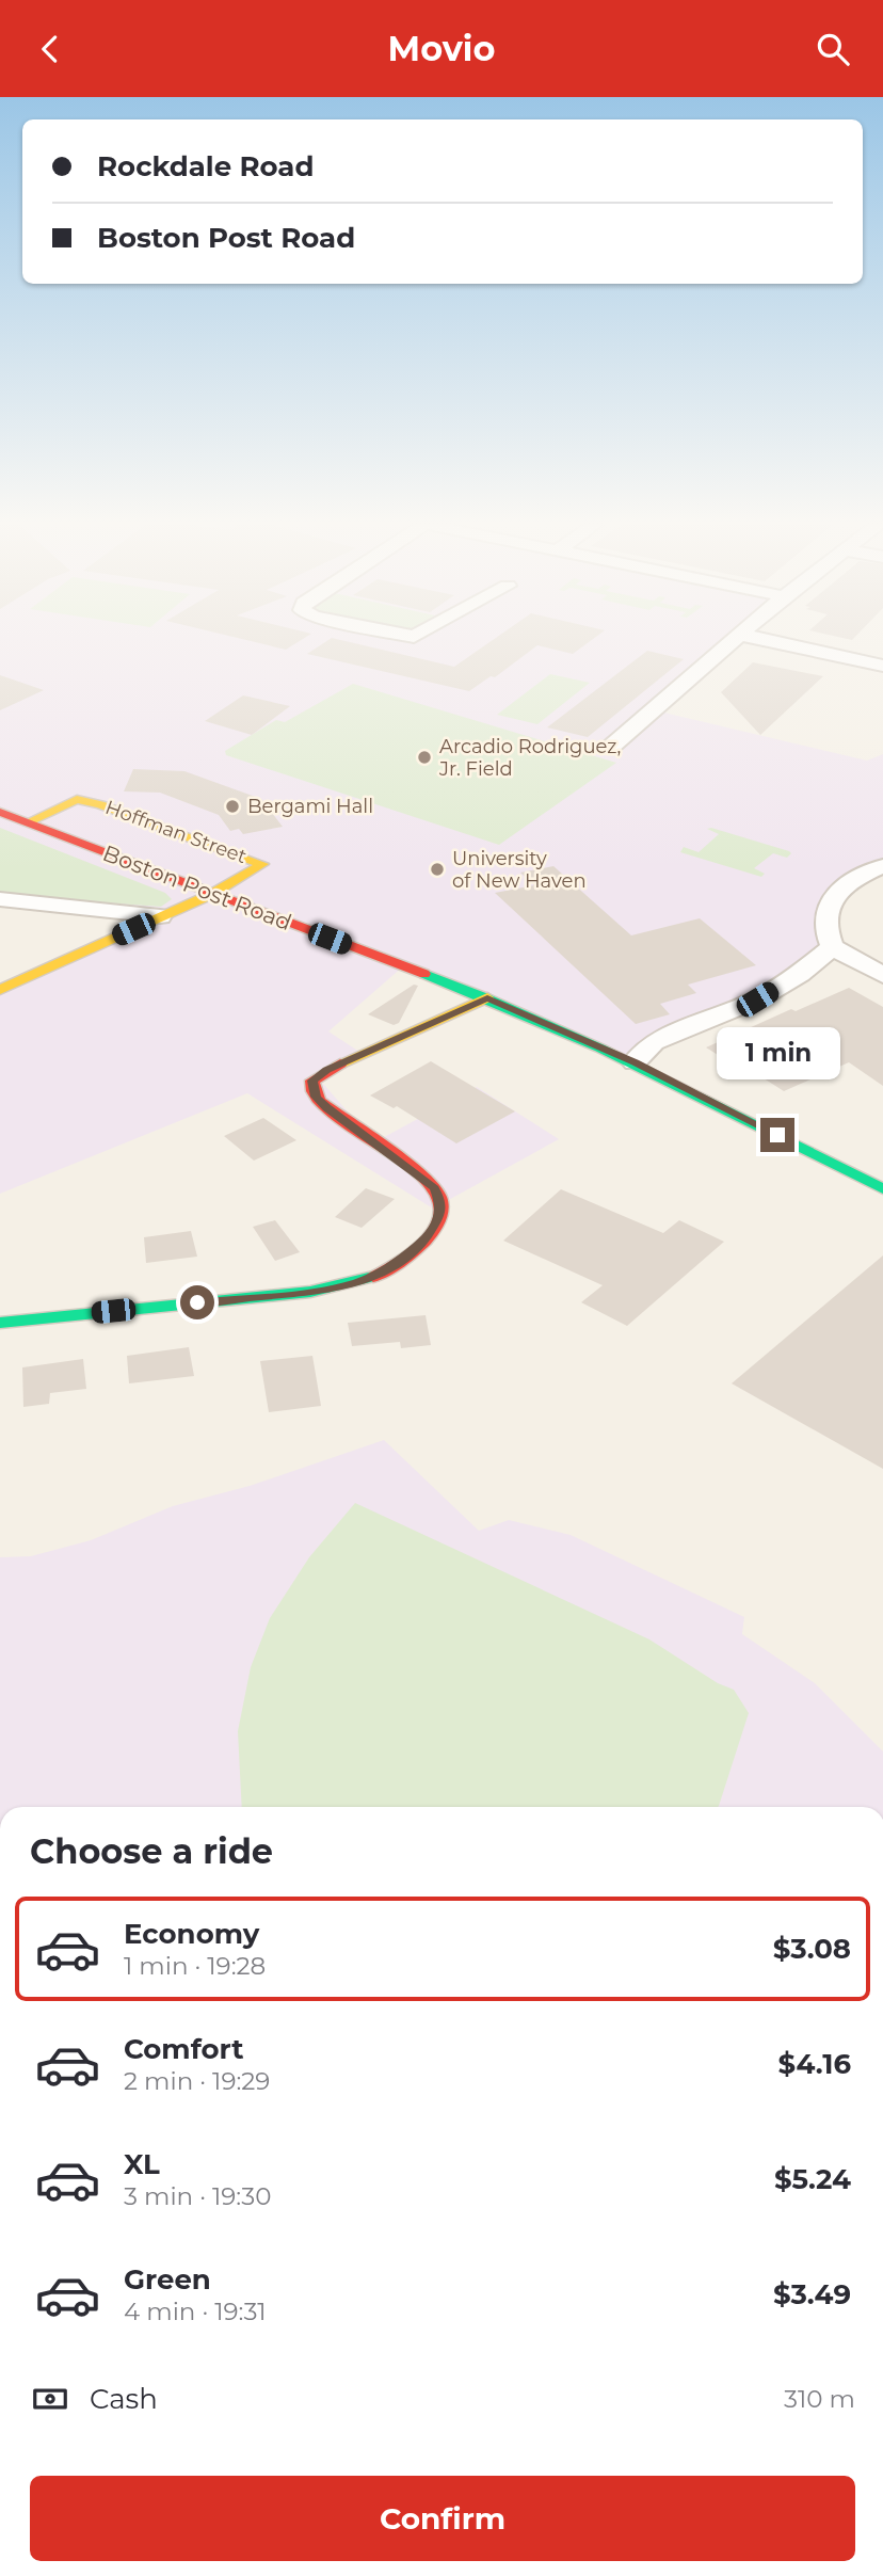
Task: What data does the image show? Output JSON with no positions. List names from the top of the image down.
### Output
{
  "streets": {
    "street": ["Hoffman Street", "Boston Post Road"]
  },
  "crossings": [
    ["Hoffman Street", "Boston Post Road"]
  ],
  "places": ["Arcadio Rodriguez, Jr. Field", "Bergami Hall", "University of New Haven"],
  "page": {
    "header": "Movio",
    "banner": ["Rockdale Road", "Boston Post Road"],
    "bubble": "1 min",
    "heading": "Choose a ride",
    "list": [
      {
        "name": "Economy",
        "note": "1 min · 19:28",
        "value": "$3.08"
      },
      {
        "name": "Comfort",
        "note": "2 min · 19:29",
        "value": "$4.16"
      },
      {
        "name": "XL",
        "note": "3 min · 19:30",
        "value": "$5.24"
      },
      {
        "name": "Green",
        "note": "4 min · 19:31",
        "value": "$3.49"
      }
    ],
    "pay": ["Cash", "310 m"],
    "buttons": "Confirm"
  }
}
